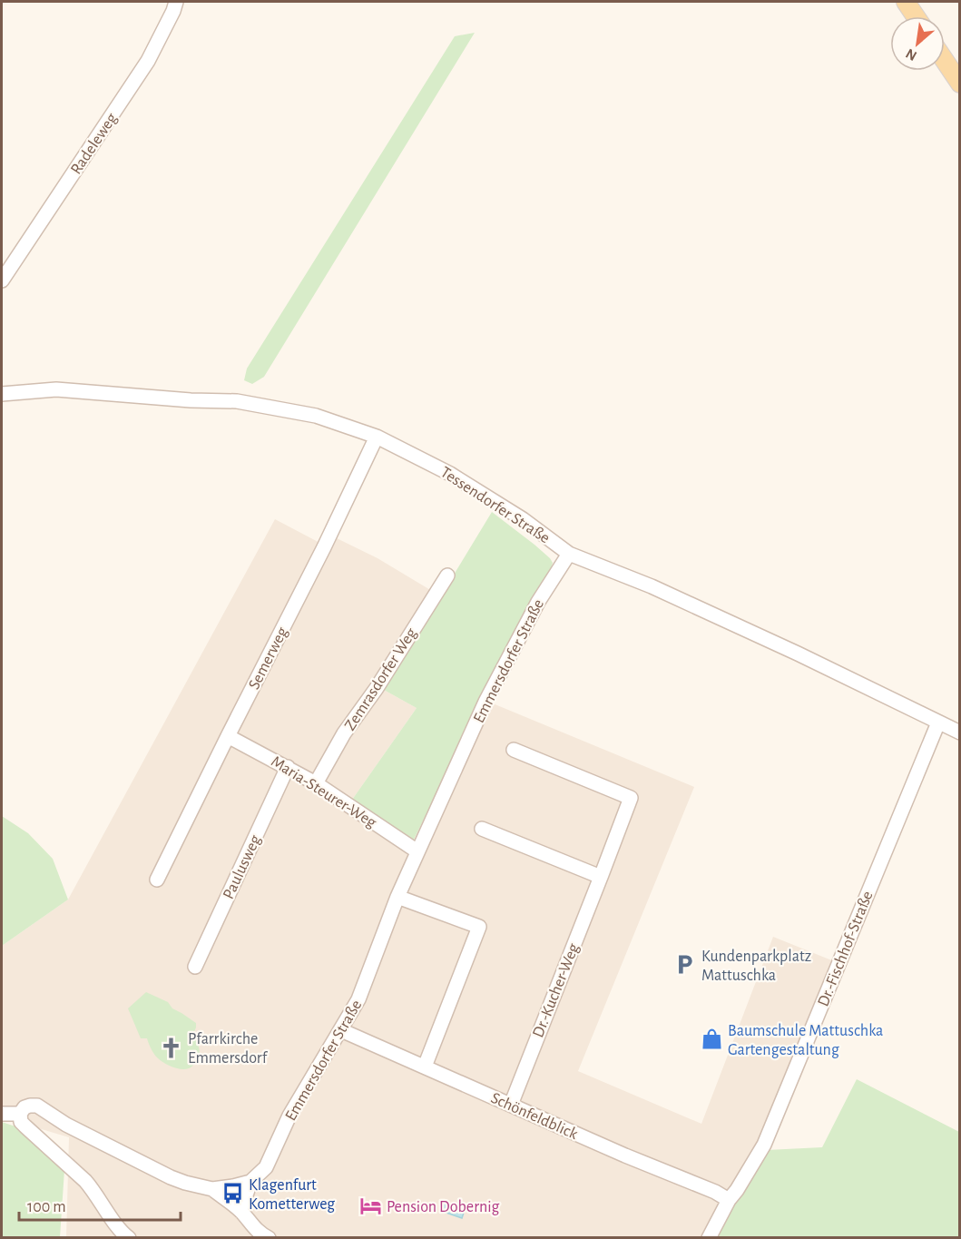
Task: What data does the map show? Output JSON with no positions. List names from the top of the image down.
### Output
{
  "streets": {
    "street": [
      "Radeleweg",
      "Tessendorfer Straße",
      "Semerweg",
      "Emmersdorfer Straße",
      "Zemrasdorfer Weg",
      "Maria-Steurer-Weg",
      "Paulusweg",
      "Dr.-Fischhof-Straße",
      "Dr.-Kucher-Weg",
      "Schönfeldblick"
    ]
  },
  "crossings": [
    ["Tessendorfer Straße", "Semerweg"],
    ["Tessendorfer Straße", "Emmersdorfer Straße"],
    ["Tessendorfer Straße", "Dr.-Fischhof-Straße"],
    ["Semerweg", "Maria-Steurer-Weg"],
    ["Emmersdorfer Straße", "Maria-Steurer-Weg"],
    ["Emmersdorfer Straße", "Schönfeldblick"],
    ["Zemrasdorfer Weg", "Maria-Steurer-Weg"],
    ["Maria-Steurer-Weg", "Paulusweg"],
    ["Dr.-Fischhof-Straße", "Schönfeldblick"],
    ["Dr.-Kucher-Weg", "Schönfeldblick"]
  ],
  "places": {
    "parking": ["Kundenparkplatz Mattuschka"],
    "shop": ["Baumschule Mattuschka Gartengestaltung"],
    "church": ["Pfarrkirche Emmersdorf"],
    "bus stop": ["Klagenfurt Kometterweg"],
    "hotel": ["Pension Dobernig"]
  },
  "scale_bar": "100 m",
  "north": "bottom left"
}
